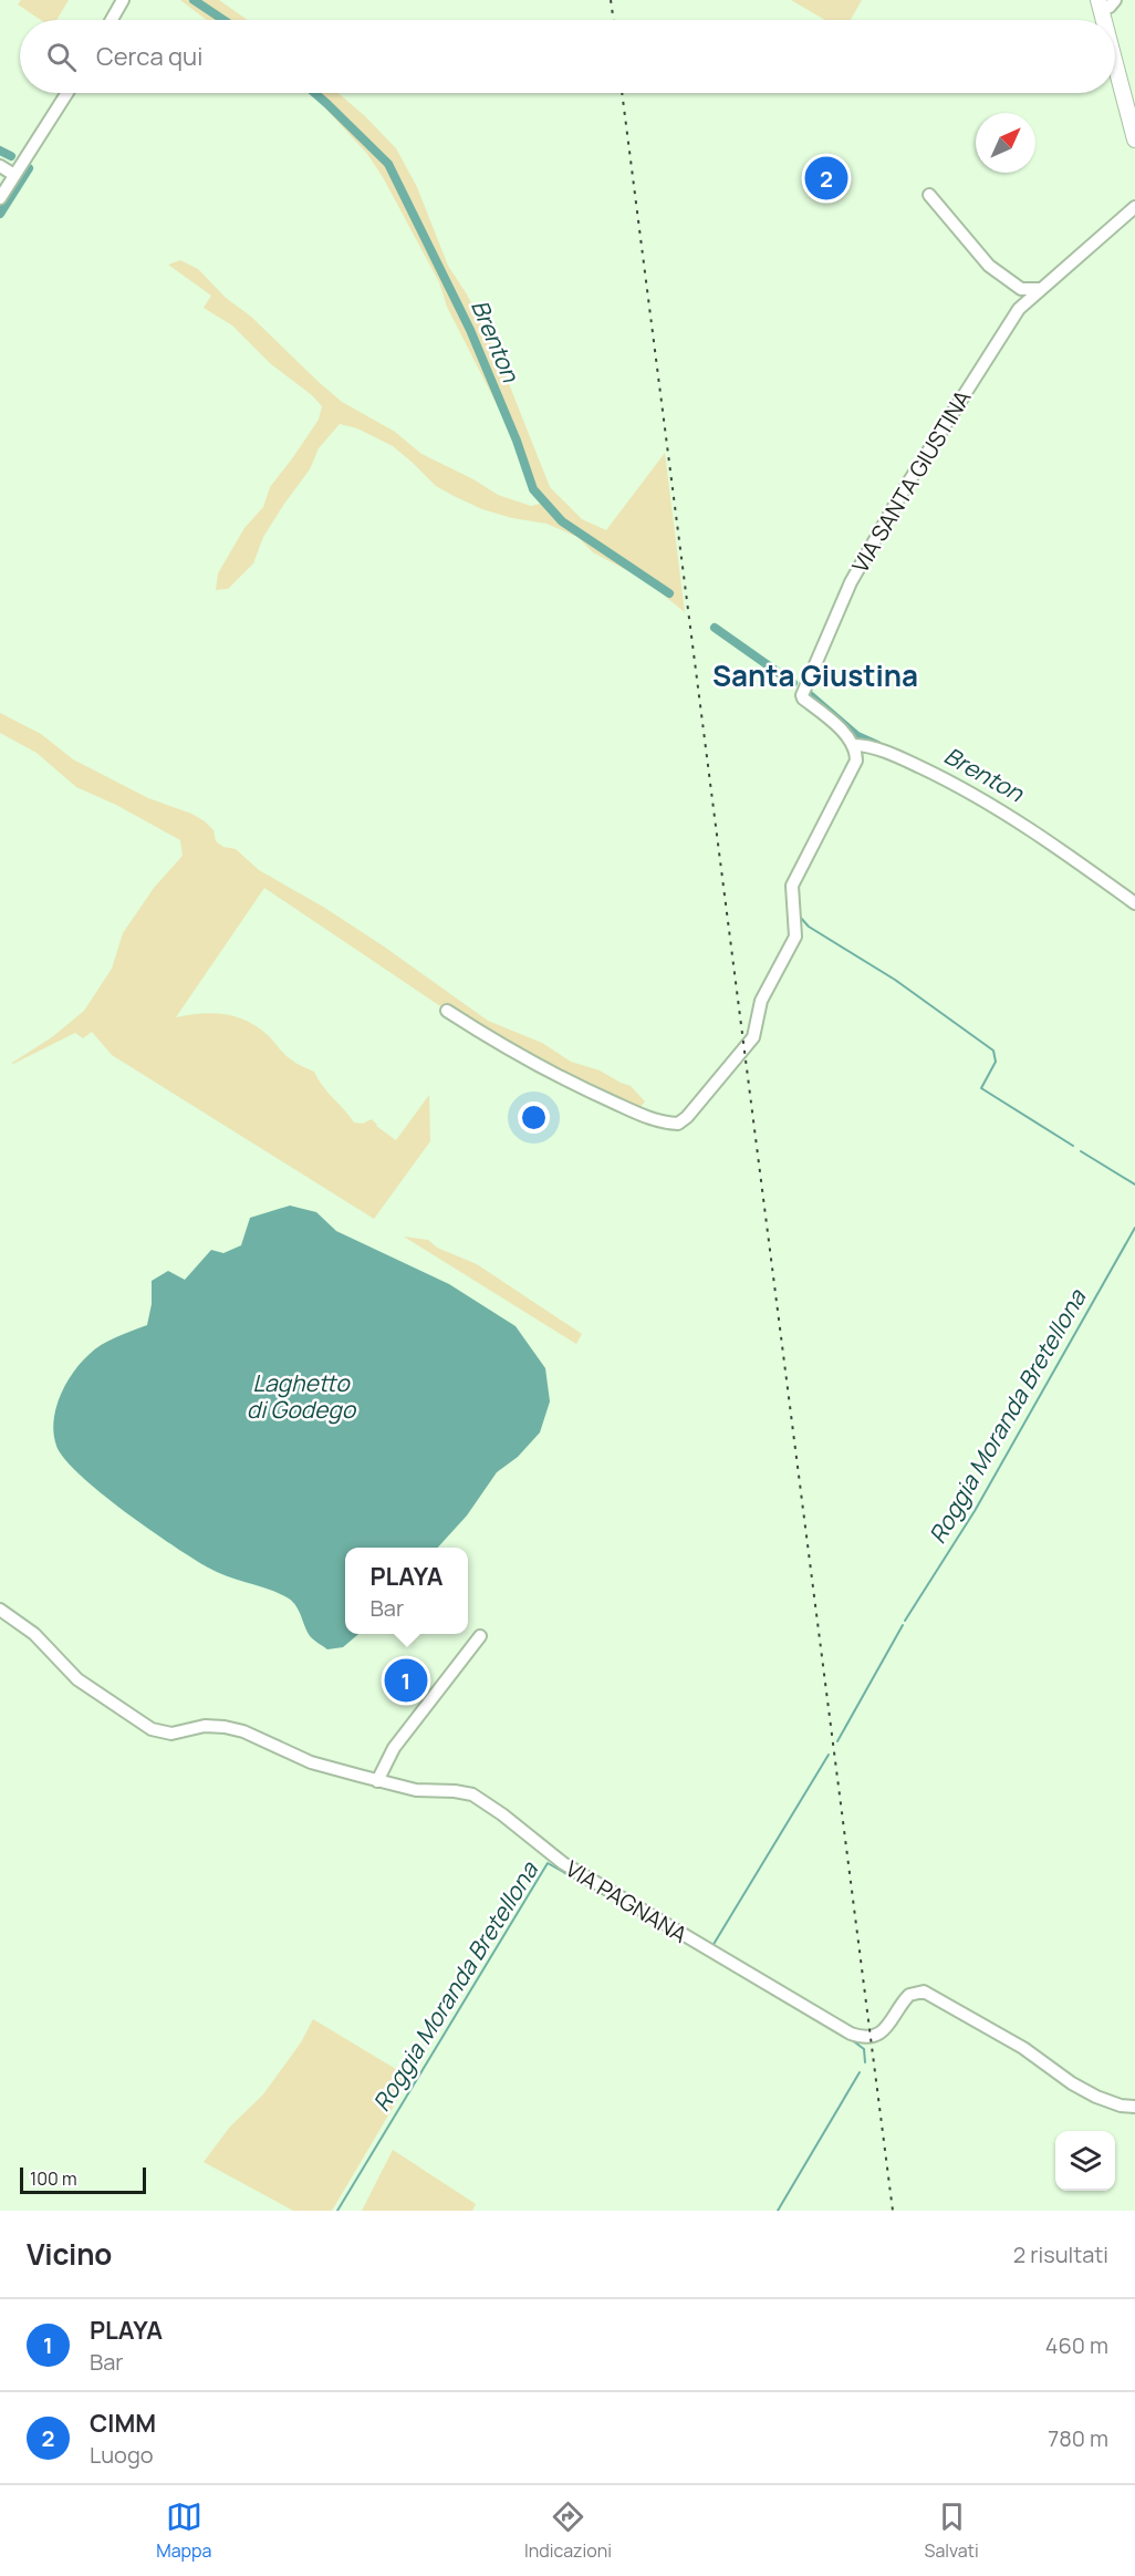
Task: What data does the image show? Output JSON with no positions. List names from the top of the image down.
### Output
{
  "streets": {
    "street": ["VIA SANTA GIUSTINA", "VIA PAGNANA"]
  },
  "districts": ["Santa Giustina"],
  "water": ["Brenton", "Laghetto di Godego", "Roggia Moranda Bretellona"],
  "scale_bar": "100 m",
  "north": "top right",
  "page": {
    "search": "Cerca qui",
    "pins": ["2", "1"],
    "popup": ["PLAYA", "Bar"],
    "scale": "100 m",
    "heading": ["Vicino", "2 risultati"],
    "list": [
      {
        "mark": "1",
        "name": "PLAYA",
        "note": "Bar",
        "value": "460 m"
      },
      {
        "mark": "2",
        "name": "CIMM",
        "note": "Luogo",
        "value": "780 m"
      }
    ],
    "nav": ["Mappa", "Indicazioni", "Salvati"]
  }
}
